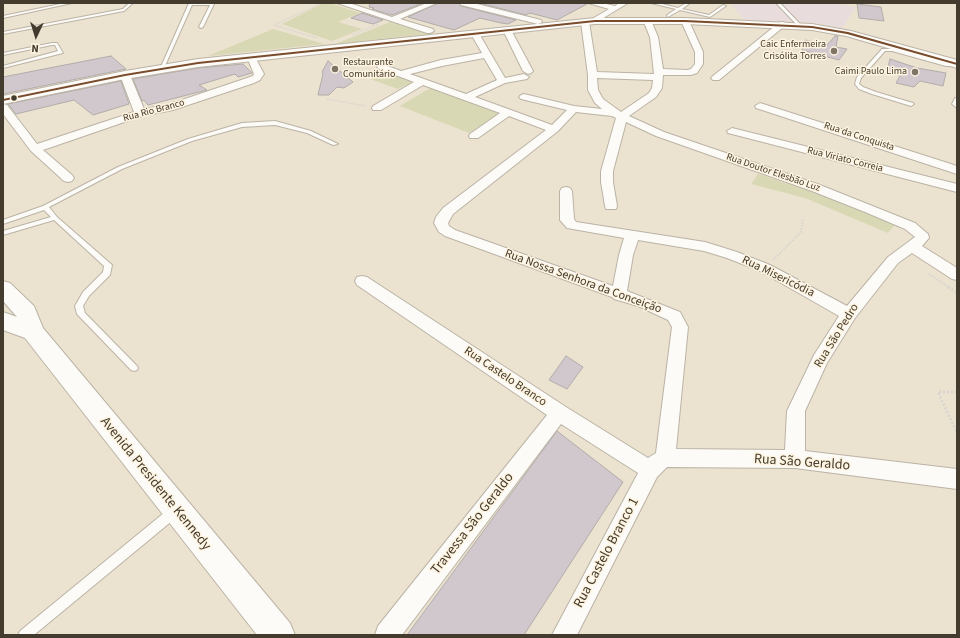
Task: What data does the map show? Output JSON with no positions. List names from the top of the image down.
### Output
{
  "streets": {
    "street": [
      "Rua Rio Branco",
      "Rua da Conquista",
      "Rua Viriato Correia",
      "Rua Doutor Elesbão Luz",
      "Rua Misericódia",
      "Rua Nossa Senhora da Conceição",
      "Rua São Pedro",
      "Rua Castelo Branco",
      "Rua São Geraldo",
      "Avenida Presidente Kennedy",
      "Travessa São Geraldo",
      "Rua Castelo Branco 1"
    ]
  },
  "crossings": [
    ["Rua Doutor Elesbão Luz", "Rua São Pedro"],
    ["Rua Misericódia", "Rua São Pedro"],
    ["Rua Nossa Senhora da Conceição", "Rua Castelo Branco"],
    ["Rua Nossa Senhora da Conceição", "Rua São Geraldo"],
    ["Rua Nossa Senhora da Conceição", "Rua Castelo Branco 1"],
    ["Rua São Pedro", "Rua São Geraldo"],
    ["Rua Castelo Branco", "Rua São Geraldo"],
    ["Rua Castelo Branco", "Travessa São Geraldo"],
    ["Rua Castelo Branco", "Rua Castelo Branco 1"],
    ["Rua São Geraldo", "Rua Castelo Branco 1"]
  ],
  "places": ["Caic Enfermeira Crisólita Torres", "Restaurante Comunitário", "Caimi Paulo Lima"],
  "north": "bottom"
}
